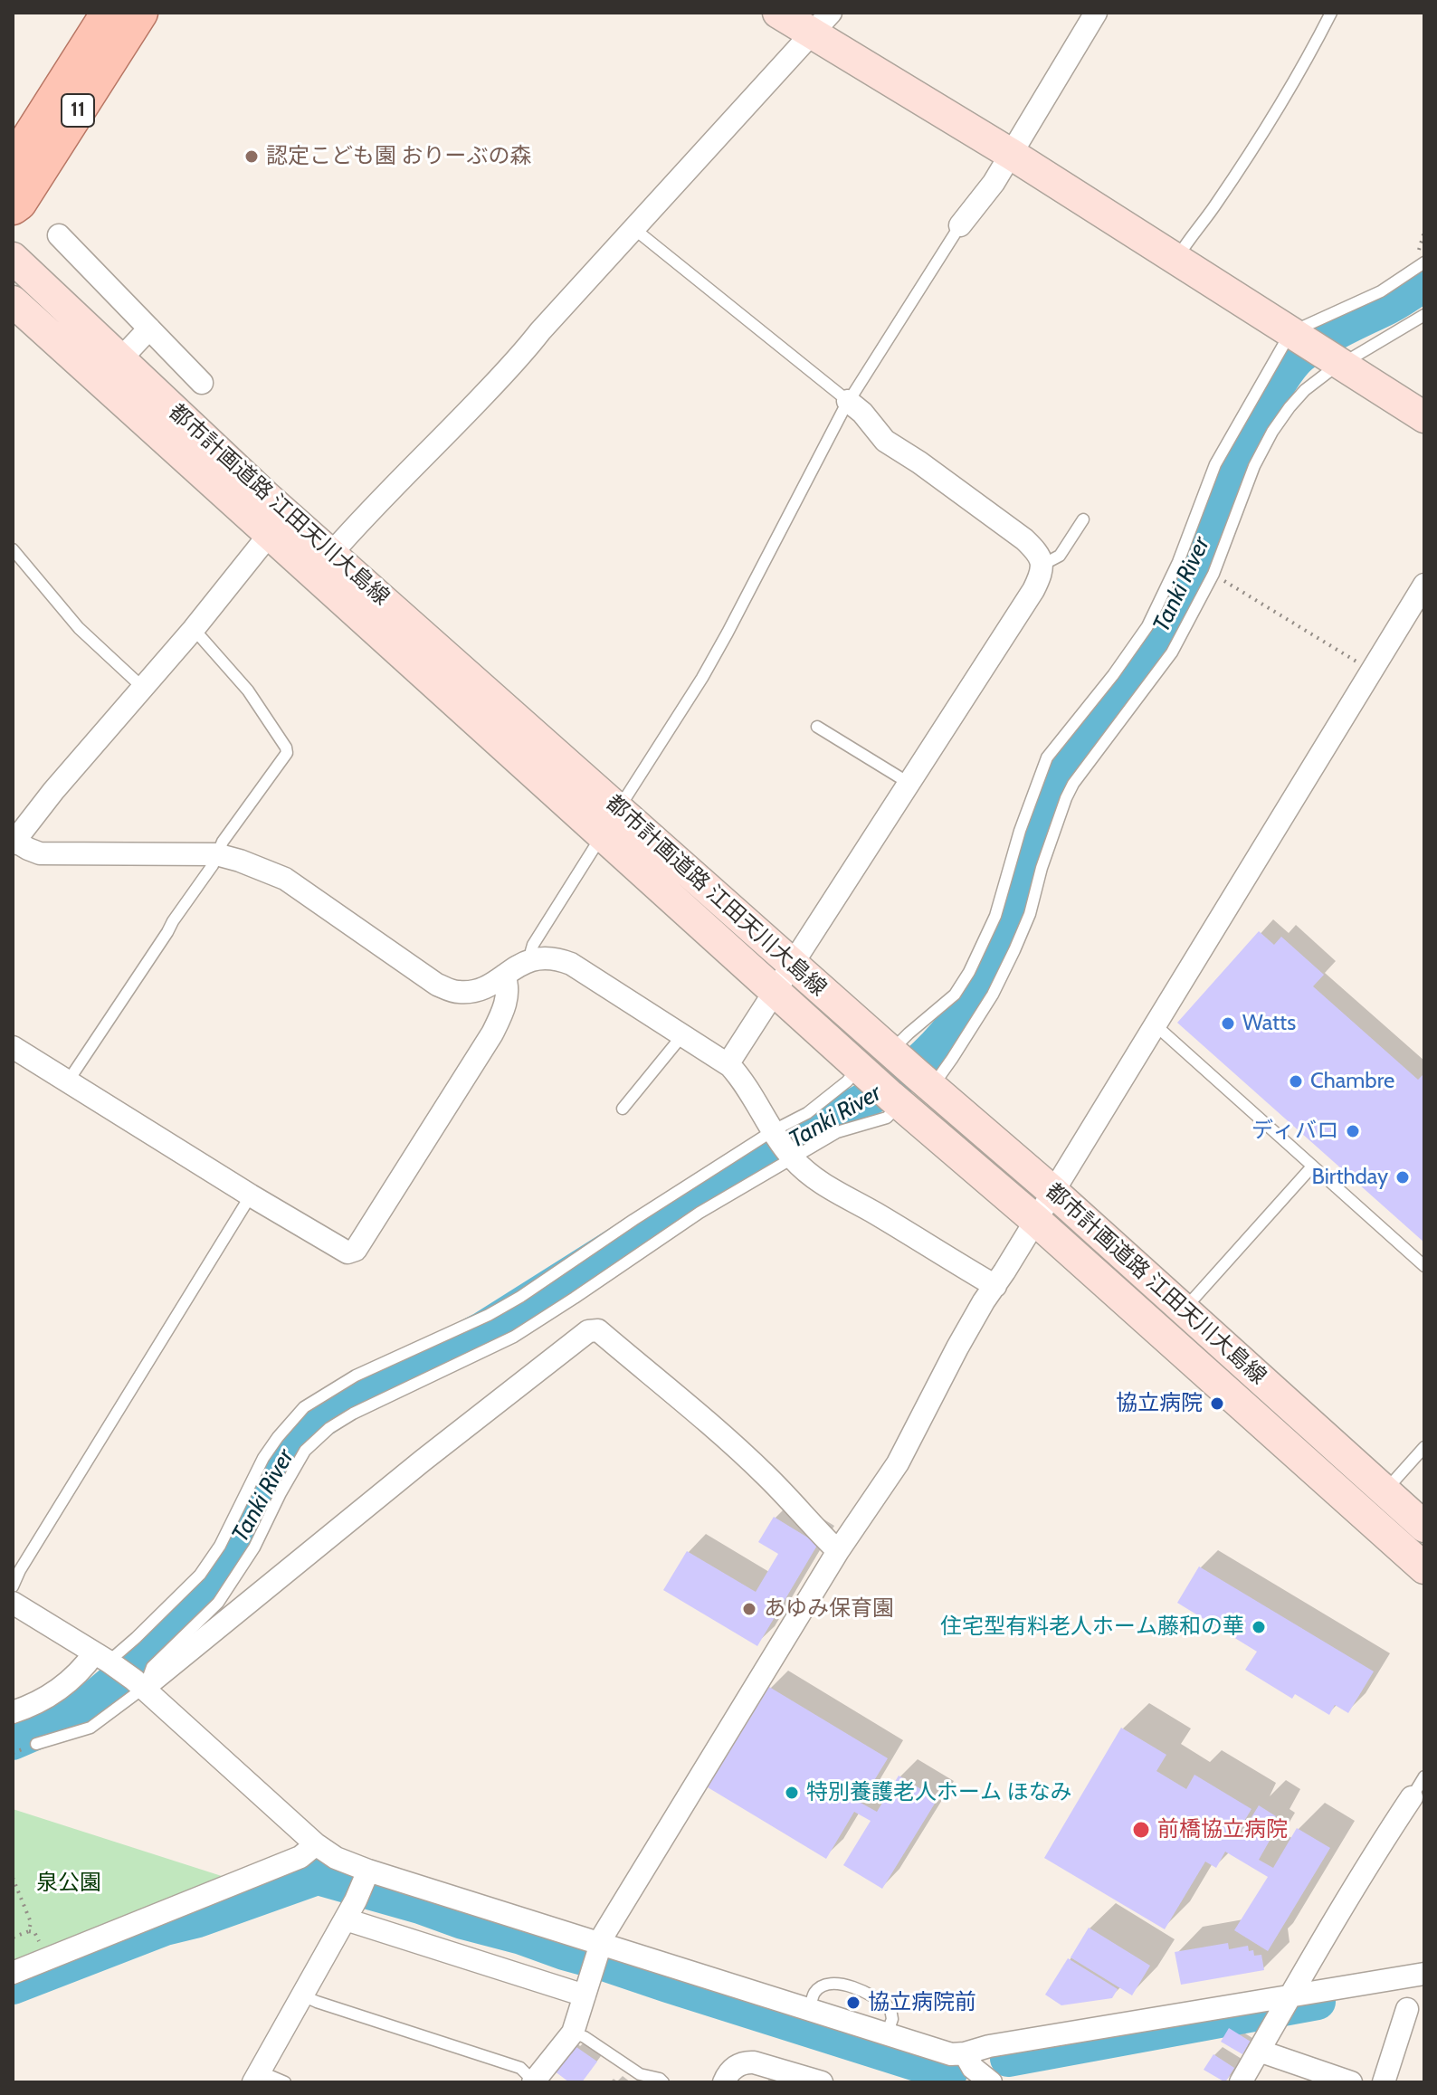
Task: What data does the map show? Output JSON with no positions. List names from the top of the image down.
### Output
{
  "streets": {
    "main road": ["11"],
    "street": ["都市計画道路 江田天川大島線"]
  },
  "water": ["Tanki River"],
  "parks": ["泉公園"],
  "places": [
    "認定こども園 おりーぶの森",
    "Watts",
    "Chambre",
    "ディバロ",
    "Birthday",
    "協立病院",
    "あゆみ保育園",
    "住宅型有料老人ホーム藤和の華",
    "特別養護老人ホーム ほなみ",
    "前橋協立病院",
    "協立病院前"
  ]
}
